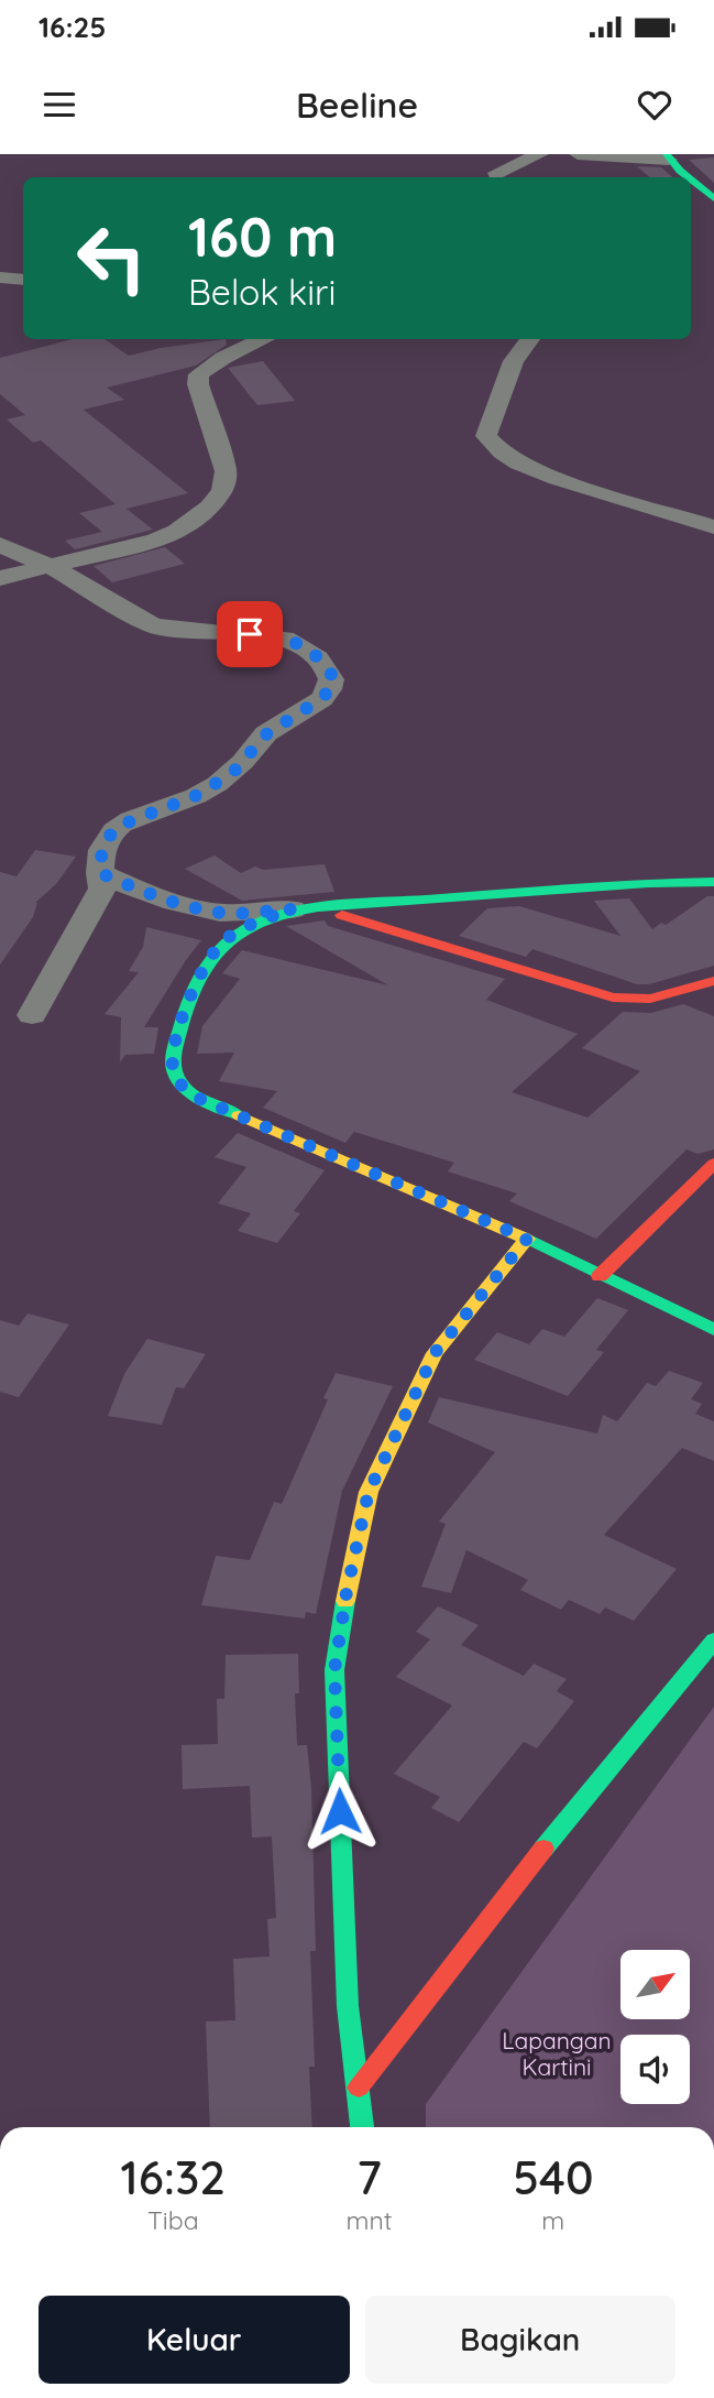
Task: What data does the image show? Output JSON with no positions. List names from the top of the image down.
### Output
{
  "parks": ["Lapangan Kartini"],
  "north": "top right",
  "page": {
    "status": "16:25",
    "header": "Beeline",
    "turn": ["160 m", "Belok kiri"],
    "eta": [
      "16:32",
      "Tiba",
      "7",
      "mnt",
      "540",
      "m"
    ],
    "buttons": ["Keluar", "Bagikan"]
  }
}
